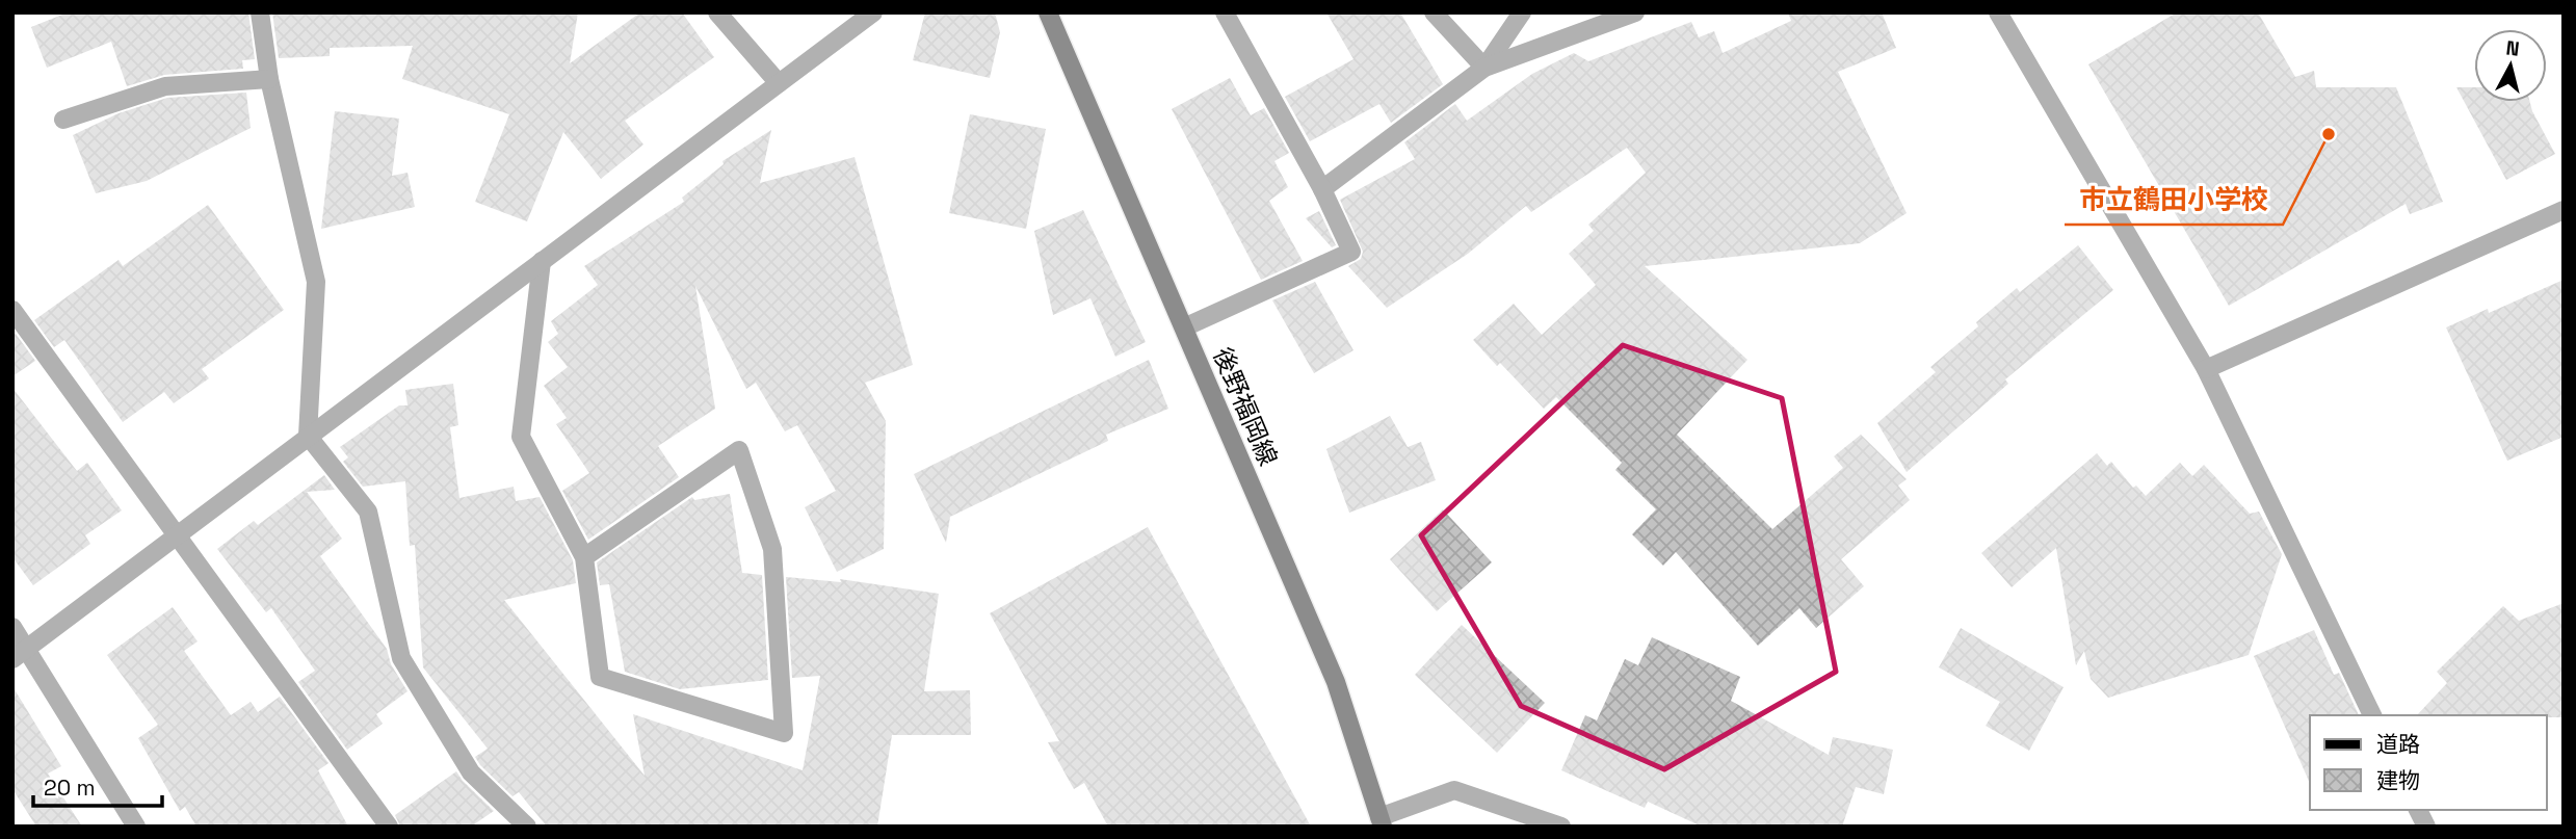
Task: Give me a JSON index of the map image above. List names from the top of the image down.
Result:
{
  "streets": {
    "main road": ["後野福岡線"]
  },
  "places": ["市立鶴田小学校"],
  "legend": ["道路", "建物"],
  "scale_bar": "20 m",
  "north": "top"
}
